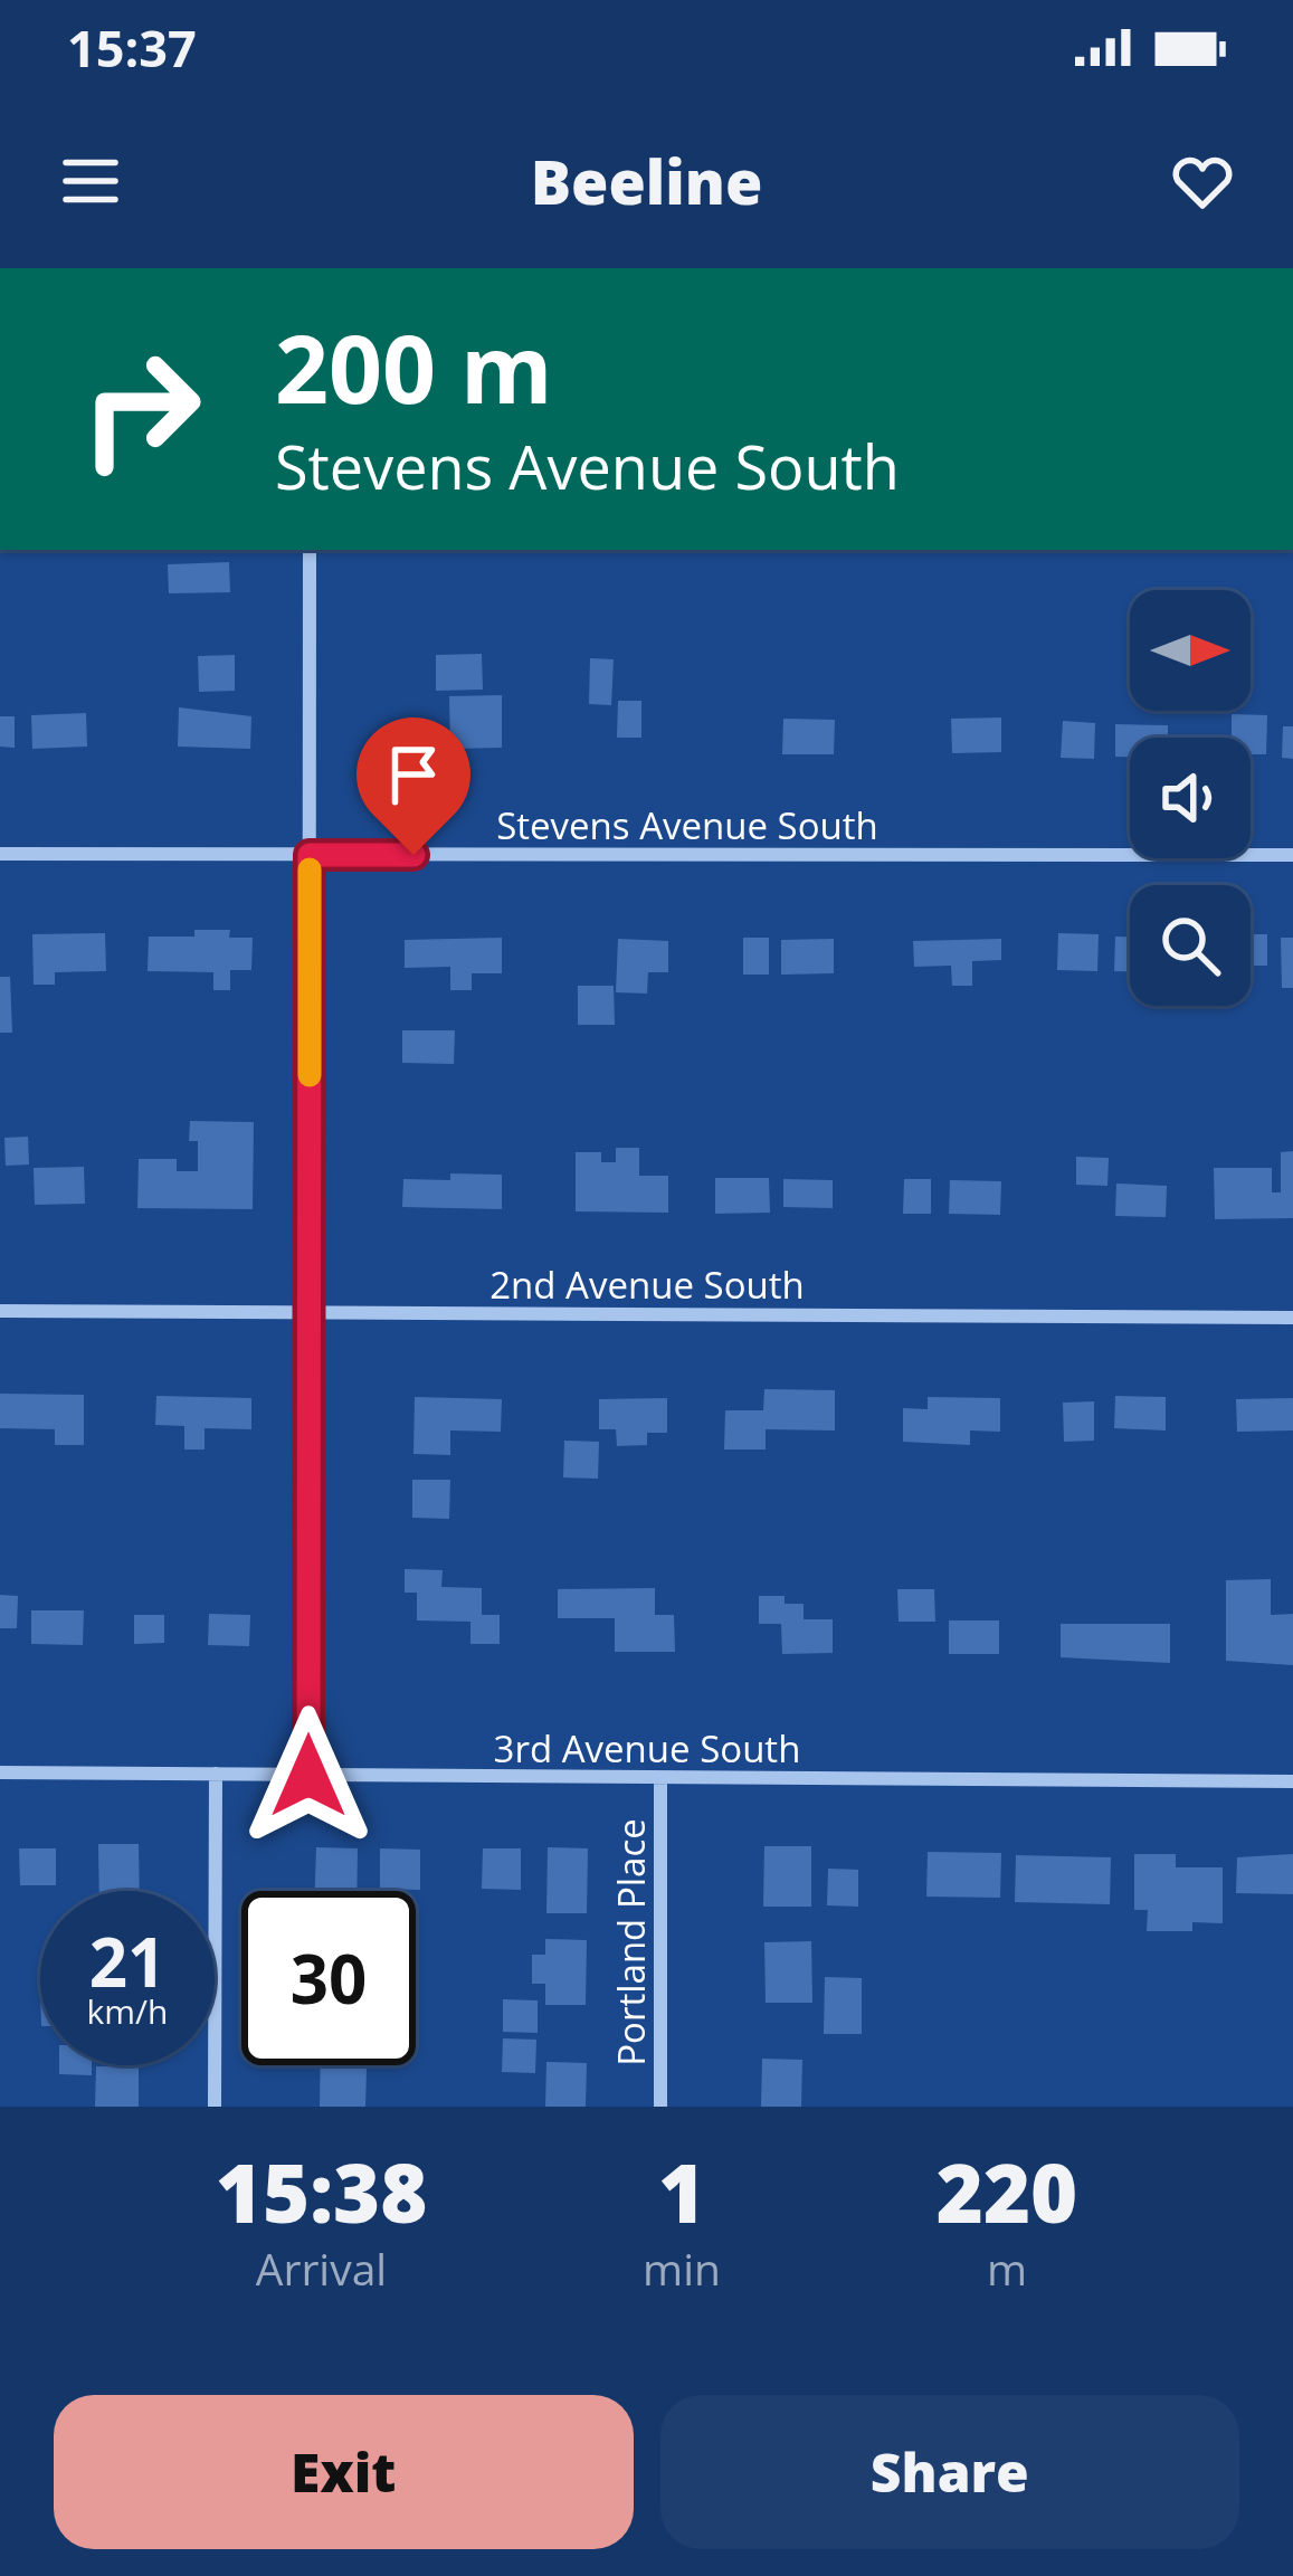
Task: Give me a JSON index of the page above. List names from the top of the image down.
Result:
{
  "streets": {
    "street": [
      "Stevens Avenue South",
      "2nd Avenue South",
      "3rd Avenue South",
      "Portland Place"
    ]
  },
  "crossings": [
    ["3rd Avenue South", "Portland Place"]
  ],
  "north": "right",
  "page": {
    "status": "15:37",
    "header": "Beeline",
    "turn": ["200 m", "Stevens Avenue South"],
    "speed": "21 km/h",
    "limit": "30",
    "eta": [
      "15:38",
      "Arrival",
      "1",
      "min",
      "220",
      "m"
    ],
    "buttons": ["Exit", "Share"]
  }
}
